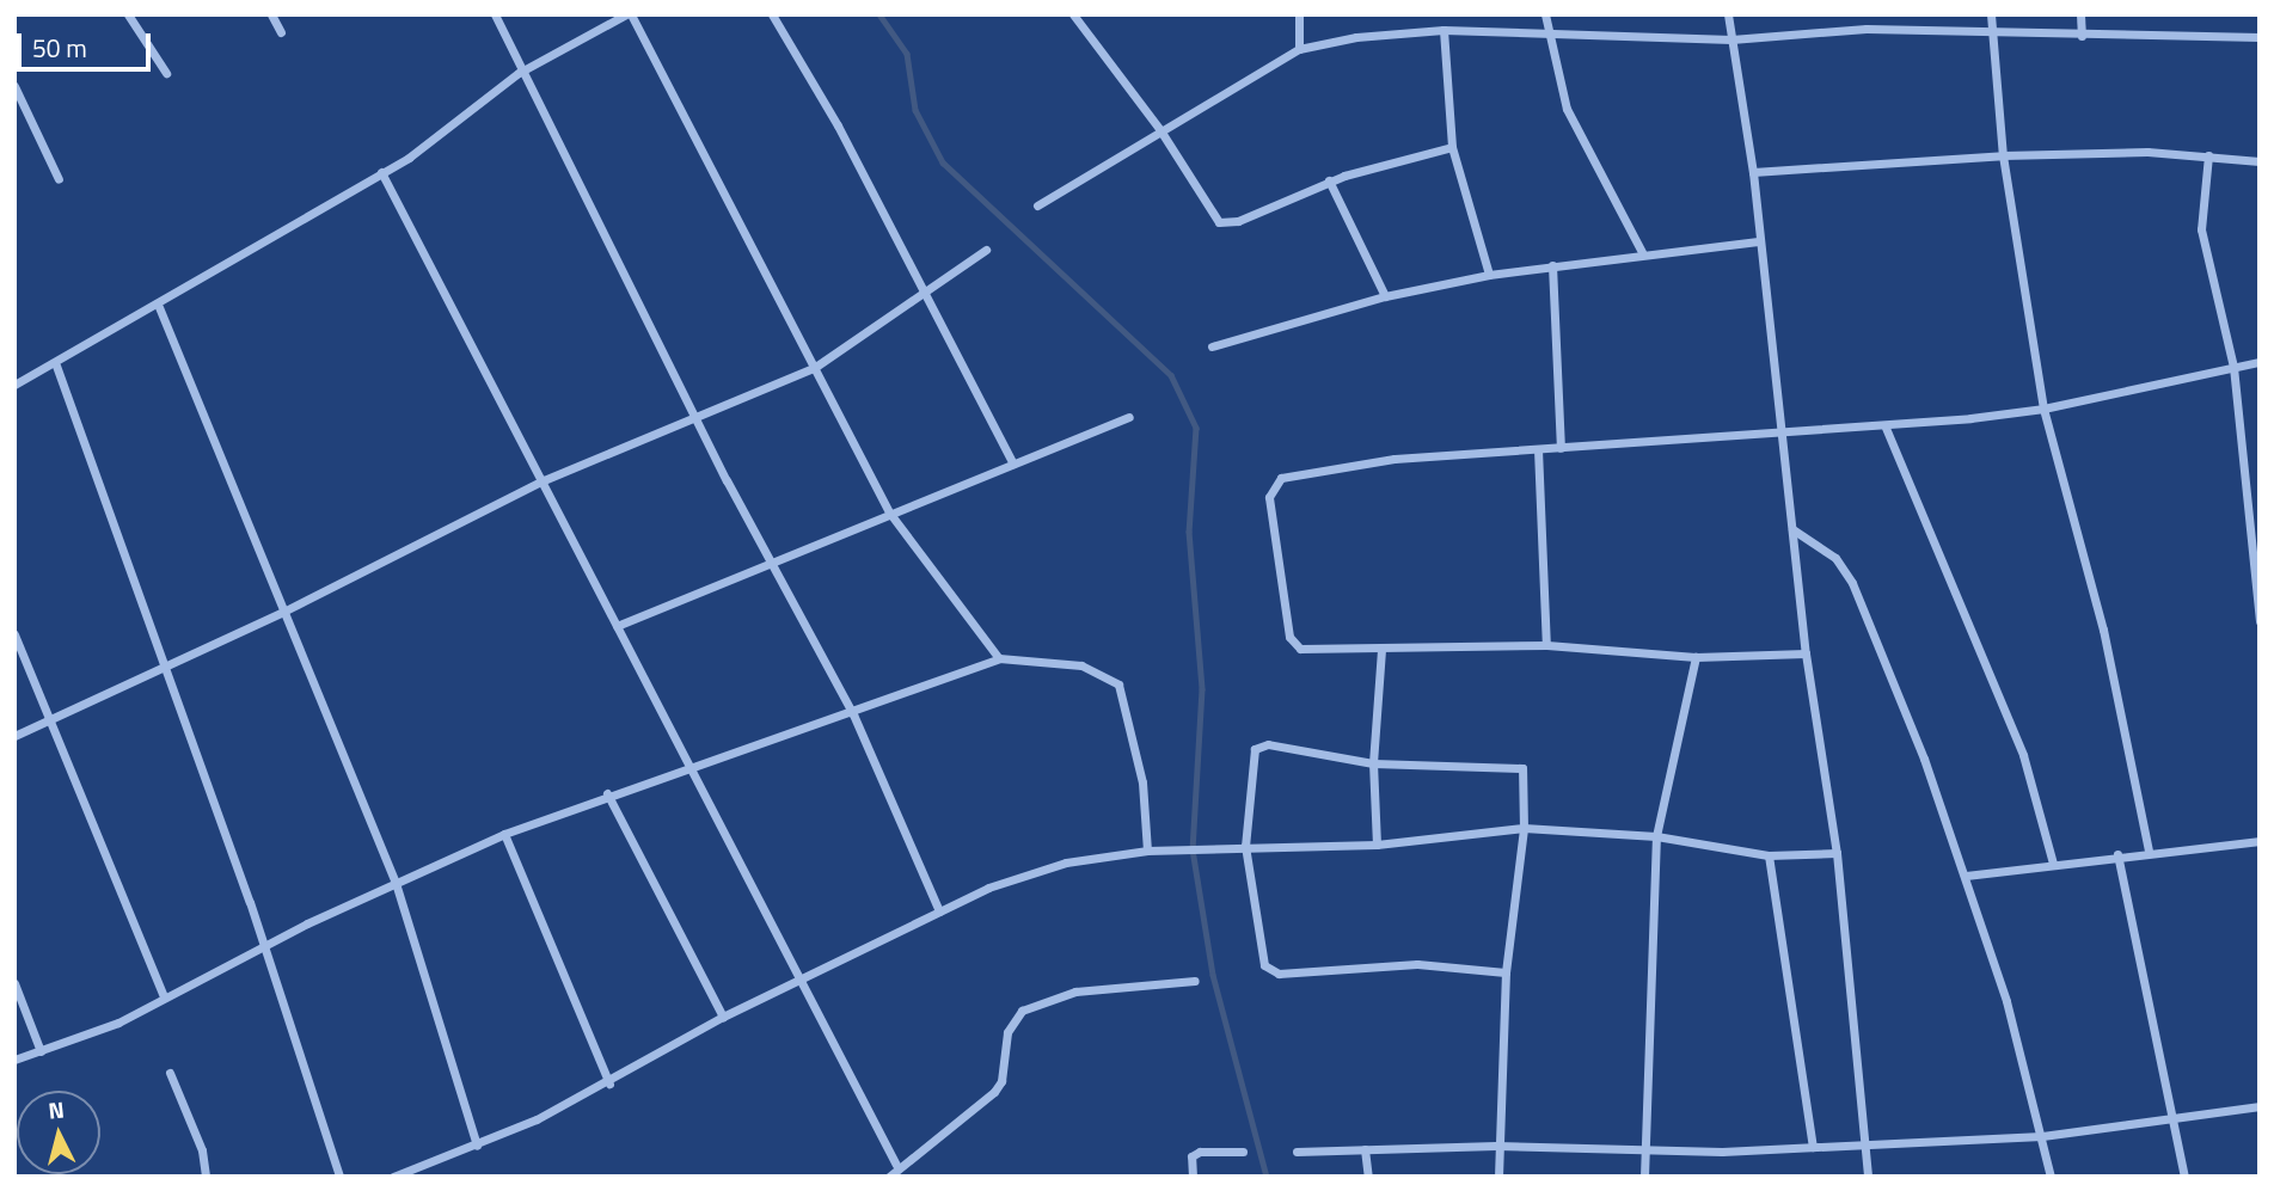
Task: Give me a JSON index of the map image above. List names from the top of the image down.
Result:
{
  "scale_bar": "50 m",
  "north": "top"
}
